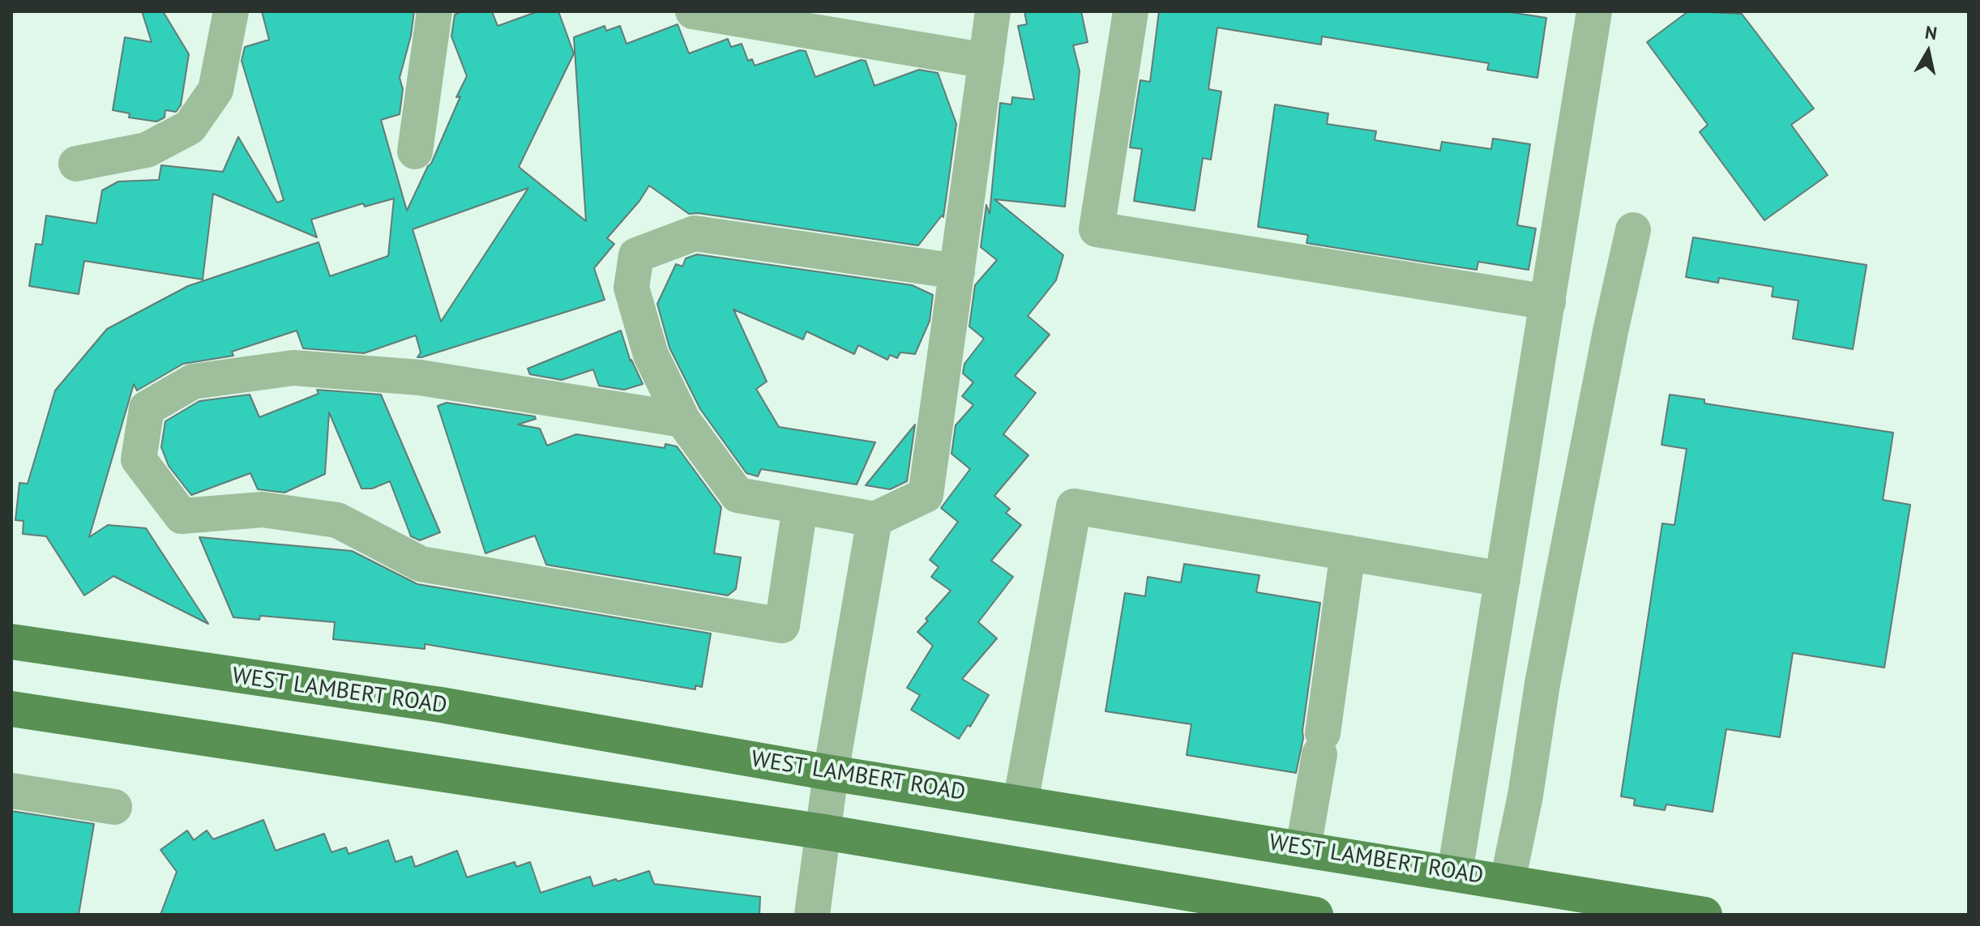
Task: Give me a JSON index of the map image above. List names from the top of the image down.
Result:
{
  "streets": {
    "main road": ["WEST LAMBERT ROAD"]
  },
  "north": "top"
}
